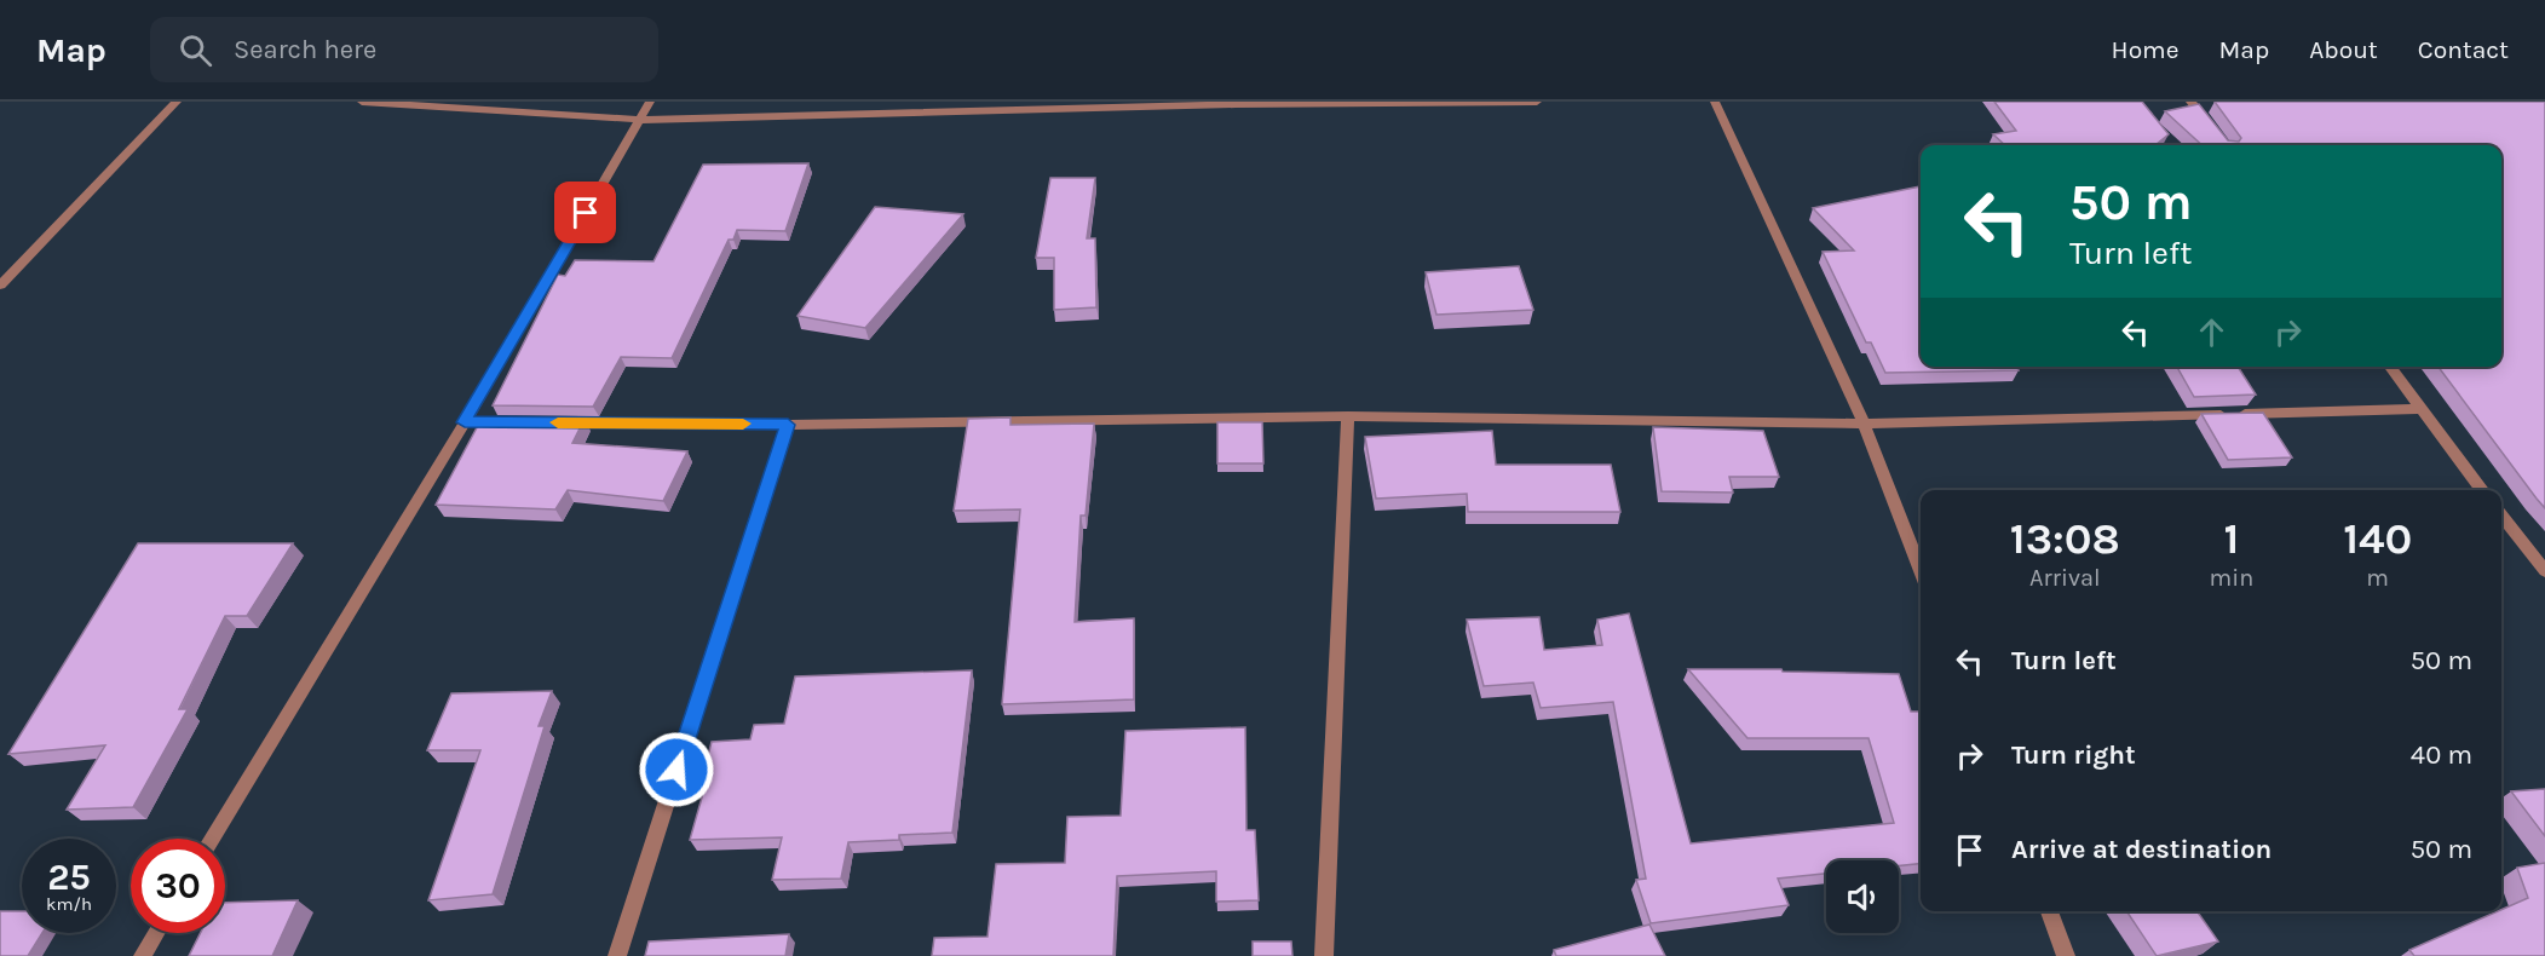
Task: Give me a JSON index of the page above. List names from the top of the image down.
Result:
{
  "page": {
    "header": "Map",
    "search": "Search here",
    "nav": [
      "Home",
      "Map",
      "About",
      "Contact"
    ],
    "turn": ["50 m", "Turn left"],
    "eta": [
      "13:08",
      "Arrival",
      "1",
      "min",
      "140",
      "m"
    ],
    "list": [
      {
        "name": "Turn left",
        "value": "50 m"
      },
      {
        "name": "Turn right",
        "value": "40 m"
      },
      {
        "name": "Arrive at destination",
        "value": "50 m"
      }
    ],
    "speed": "25 km/h",
    "limit": "30"
  }
}
